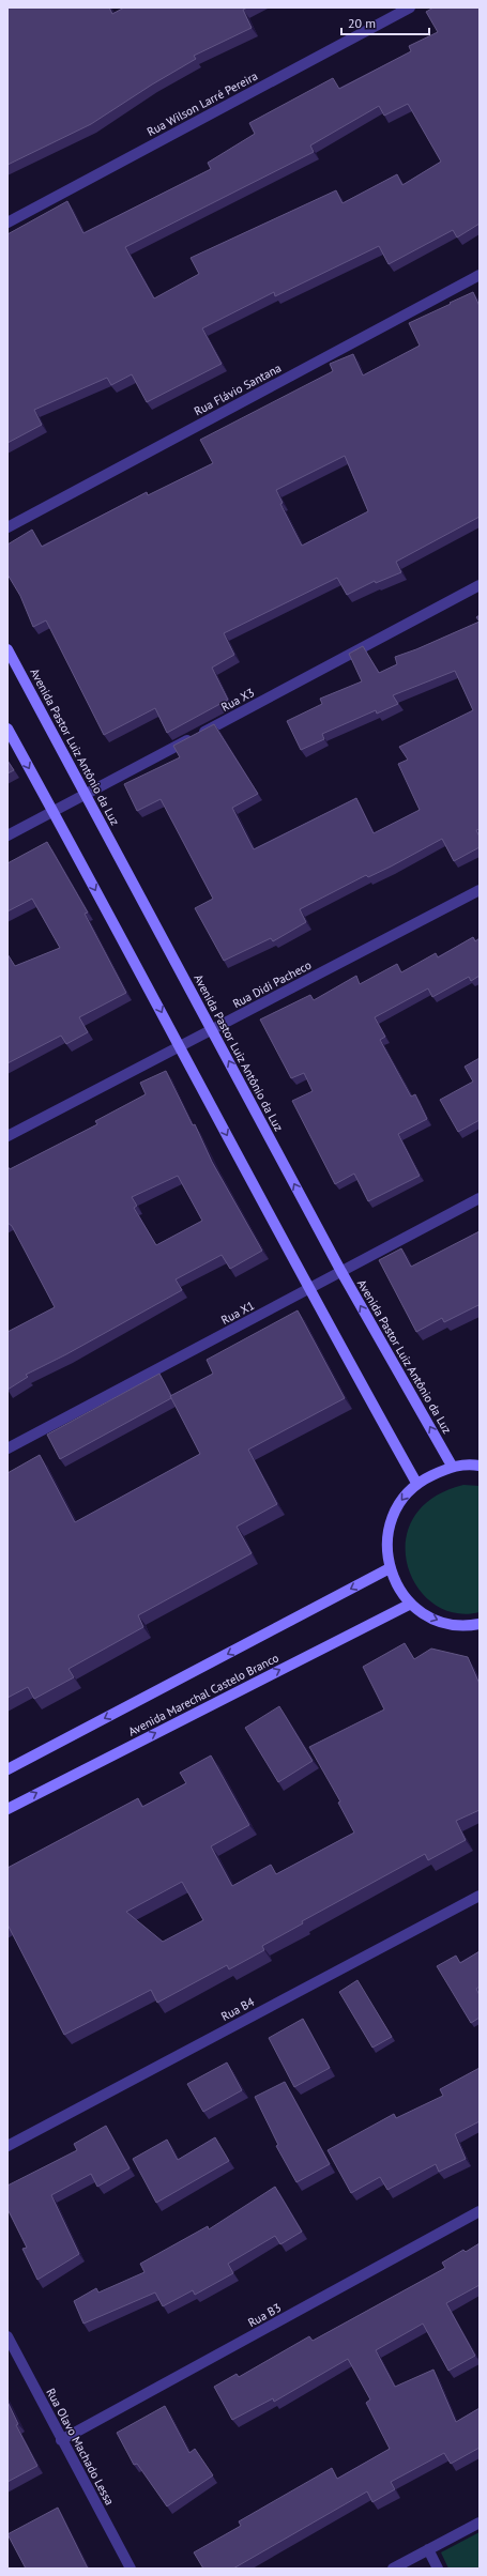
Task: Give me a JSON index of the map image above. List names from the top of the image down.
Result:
{
  "streets": {
    "street": [
      "Rua Wilson Larré Pereira",
      "Rua Flávio Santana",
      "Rua X3",
      "Avenida Pastor Luiz Antônio da Luz",
      "Rua Didi Pacheco",
      "Rua X1",
      "Avenida Marechal Castelo Branco",
      "Rua B4",
      "Rua B3",
      "Rua Olavo Machado Lessa"
    ]
  },
  "crossings": [
    ["Rua X3", "Avenida Pastor Luiz Antônio da Luz"],
    ["Avenida Pastor Luiz Antônio da Luz", "Rua Didi Pacheco"],
    ["Avenida Pastor Luiz Antônio da Luz", "Rua X1"],
    ["Rua B3", "Rua Olavo Machado Lessa"]
  ],
  "scale_bar": "20 m"
}
